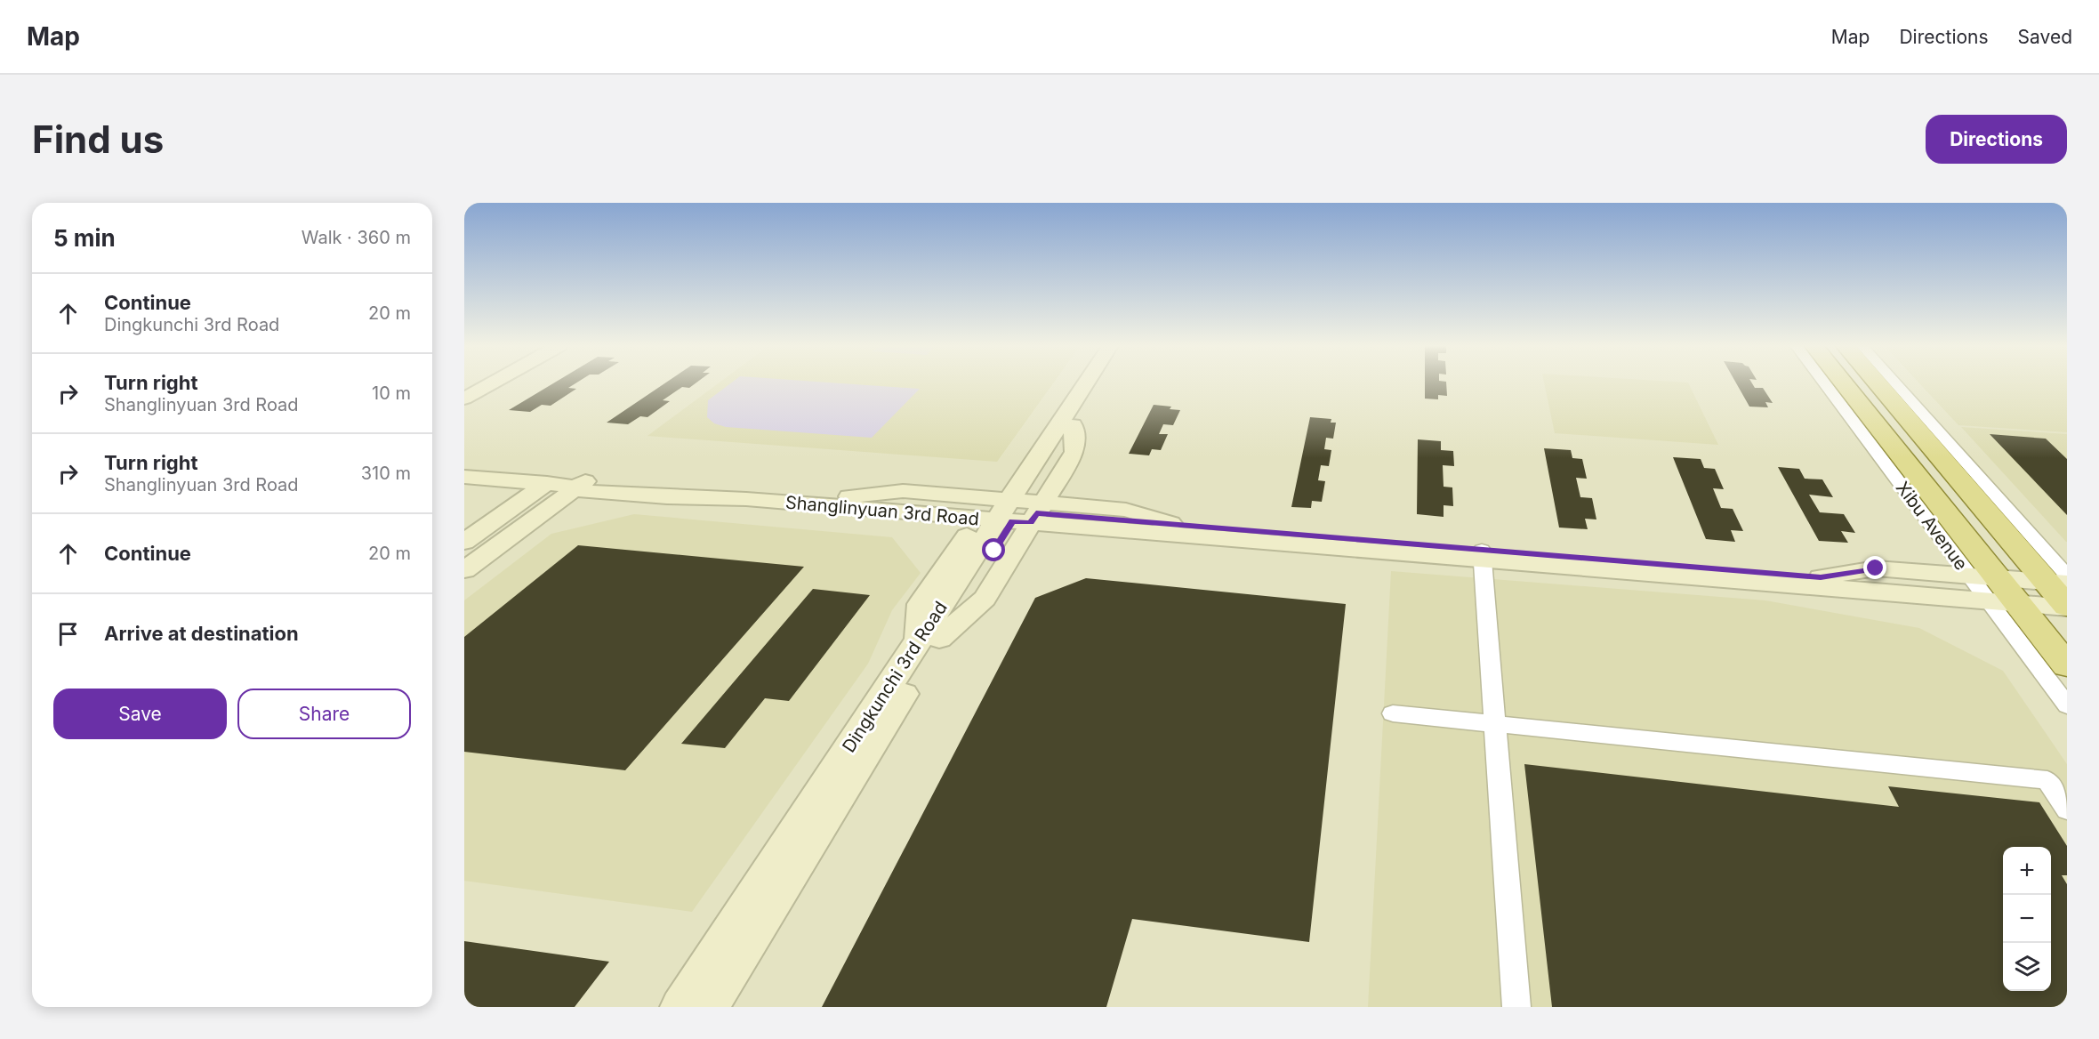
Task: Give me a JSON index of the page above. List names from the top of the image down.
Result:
{
  "streets": {
    "main road": ["Xibu Avenue"],
    "street": ["Shanglinyuan 3rd Road", "Dingkunchi 3rd Road"]
  },
  "crossings": [
    ["Shanglinyuan 3rd Road", "Dingkunchi 3rd Road"]
  ],
  "page": {
    "header": "Map",
    "nav": ["Map", "Directions", "Saved"],
    "buttons": [
      "Directions",
      ["Save", "Share"]
    ],
    "title": "Find us",
    "heading": ["5 min", "Walk · 360 m"],
    "list": [
      ["Continue", "Dingkunchi 3rd Road", "20 m"],
      ["Turn right", "Shanglinyuan 3rd Road", "10 m"],
      ["Turn right", "Shanglinyuan 3rd Road", "310 m"],
      ["Continue", "20 m"],
      "Arrive at destination"
    ],
    "map_buttons": ["+", "−"]
  }
}
